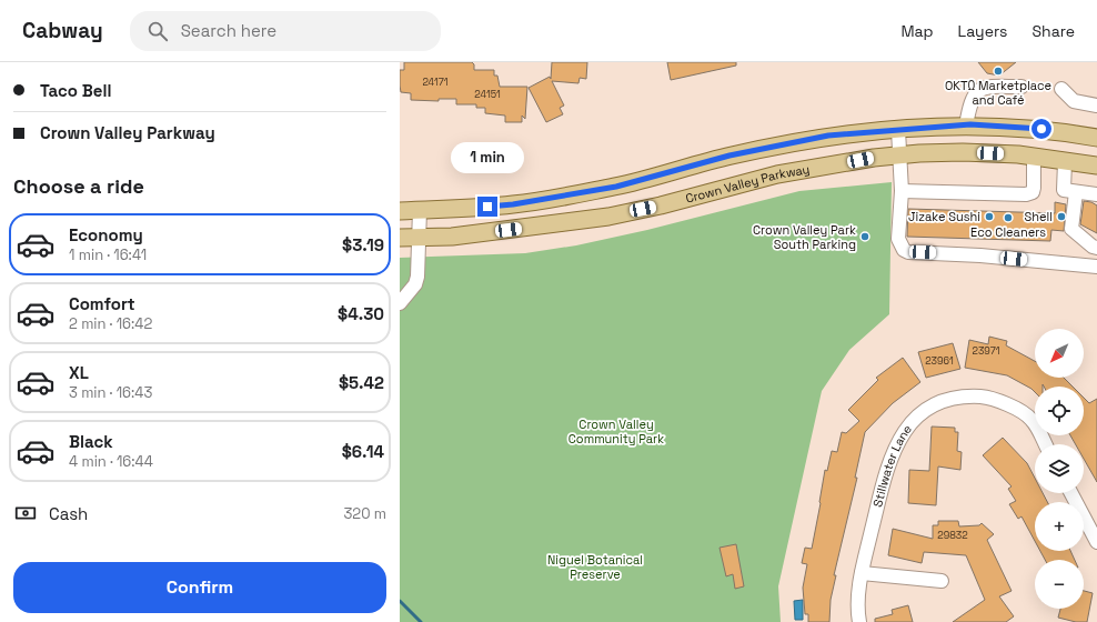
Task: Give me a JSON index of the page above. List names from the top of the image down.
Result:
{
  "streets": {
    "main road": ["Crown Valley Parkway"],
    "street": ["Stillwater Lane"]
  },
  "parks": ["Crown Valley Community Park", "Niguel Botanical Preserve"],
  "places": [
    "OKTΩ Marketplace and Café",
    "Jizake Sushi",
    "Shell",
    "Eco Cleaners",
    "Crown Valley Park South Parking"
  ],
  "house_numbers": [
    "24171",
    "24151",
    "23971",
    "23961",
    "29832"
  ],
  "north": "bottom left",
  "page": {
    "header": "Cabway",
    "search": "Search here",
    "nav": ["Map", "Layers", "Share"],
    "banner": ["Taco Bell", "Crown Valley Parkway"],
    "bubble": "1 min",
    "heading": "Choose a ride",
    "list": [
      {
        "name": "Economy",
        "note": "1 min · 16:41",
        "value": "$3.19"
      },
      {
        "name": "Comfort",
        "note": "2 min · 16:42",
        "value": "$4.30"
      },
      {
        "name": "XL",
        "note": "3 min · 16:43",
        "value": "$5.42"
      },
      {
        "name": "Black",
        "note": "4 min · 16:44",
        "value": "$6.14"
      }
    ],
    "map_buttons": ["+", "−"],
    "pay": ["Cash", "320 m"],
    "buttons": "Confirm"
  }
}
